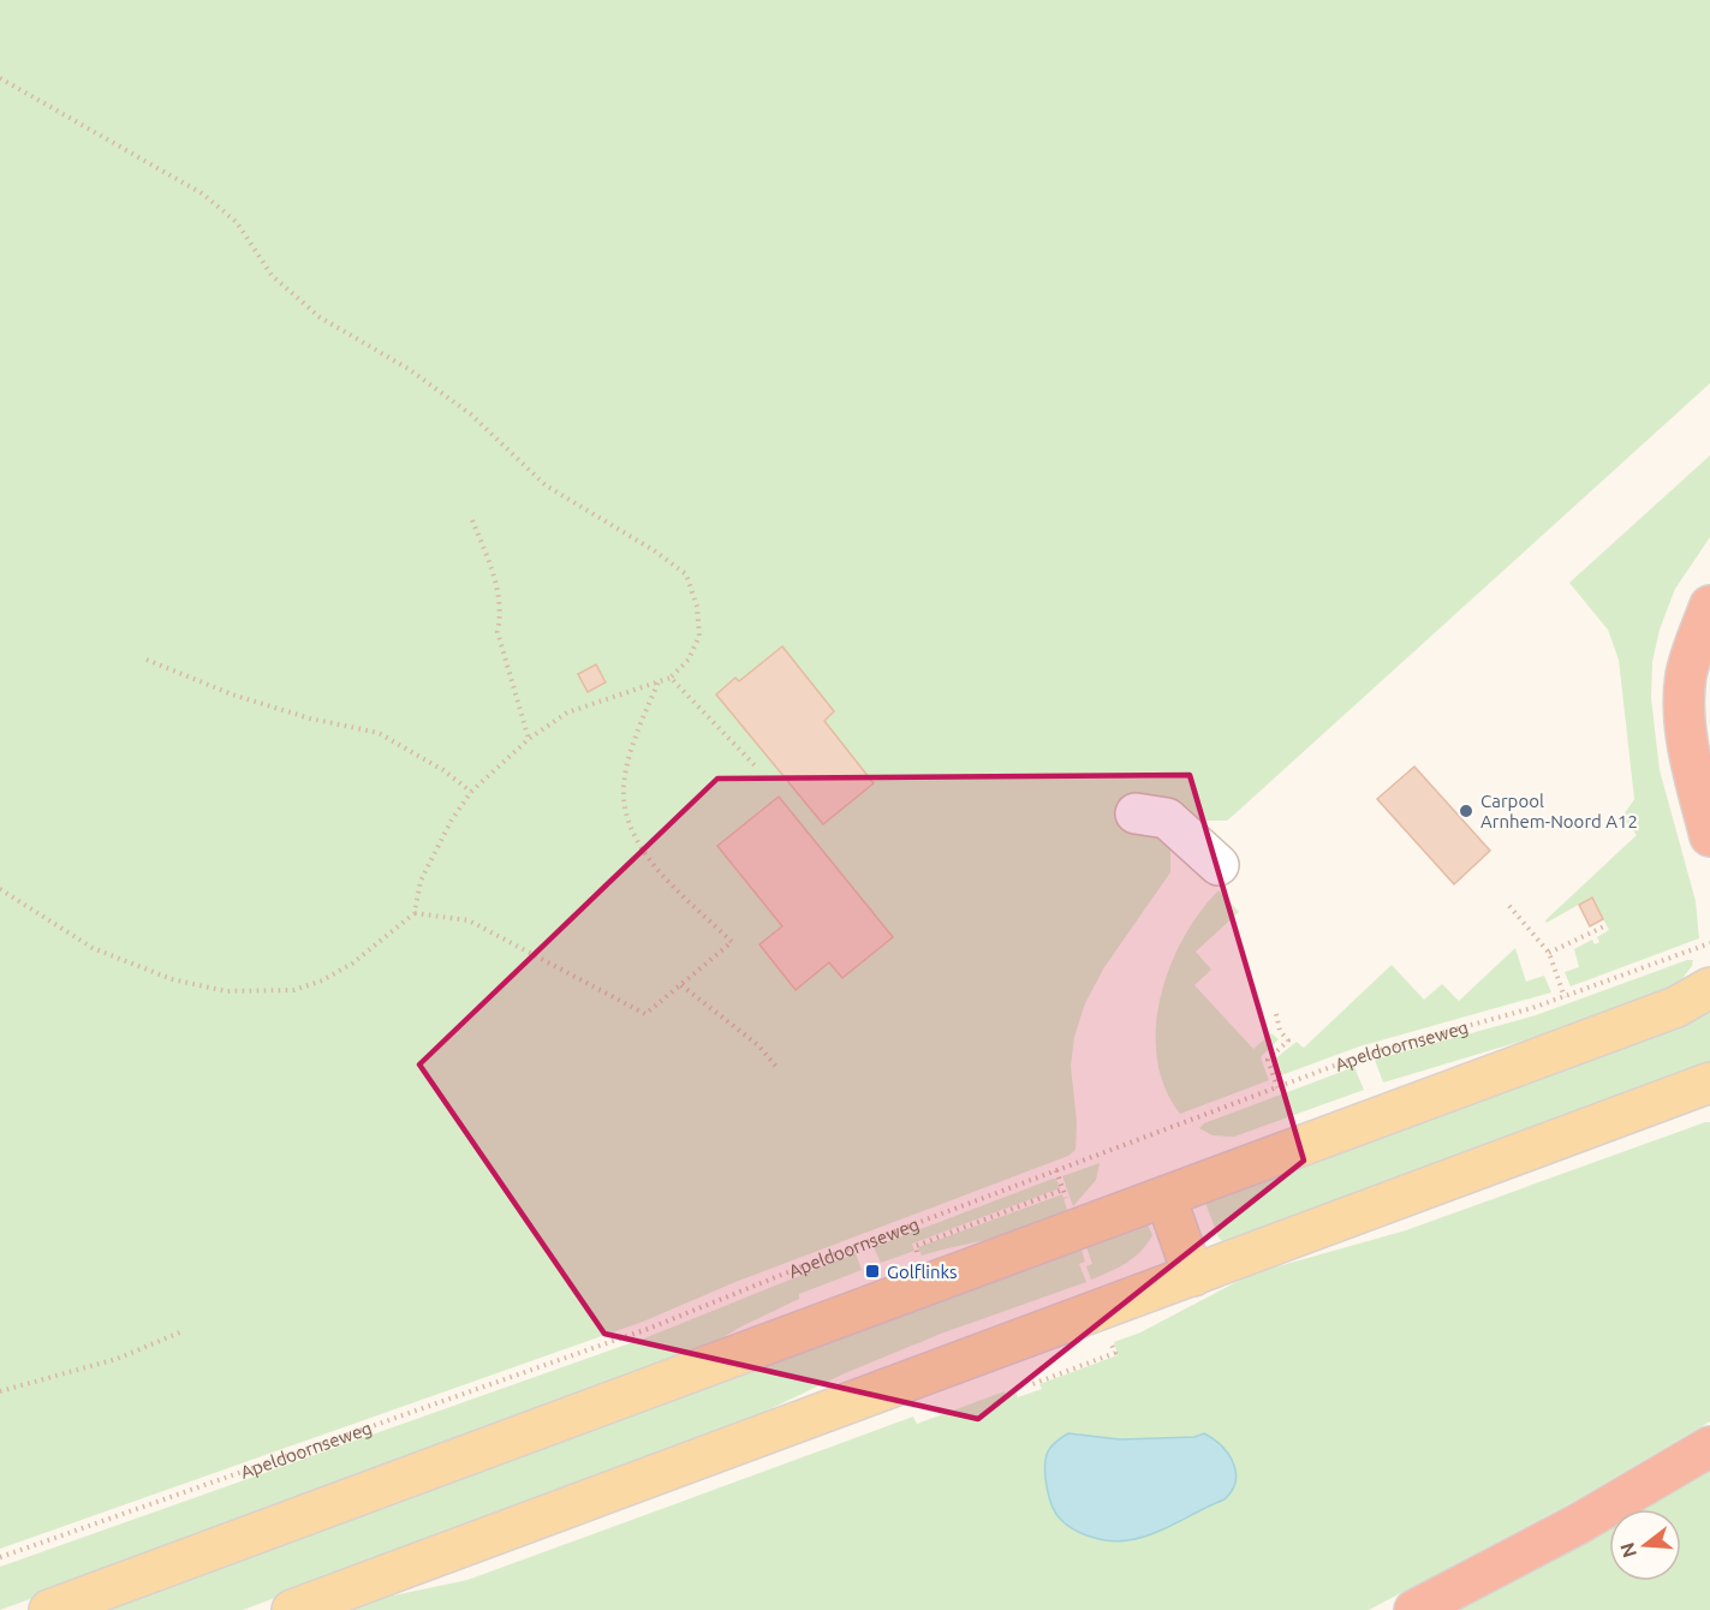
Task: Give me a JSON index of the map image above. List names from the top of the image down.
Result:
{
  "streets": {
    "path": ["Apeldoornseweg"]
  },
  "places": {
    "other": ["Carpool Arnhem-Noord A12"],
    "transit": ["Golflinks"]
  },
  "north": "left"
}
